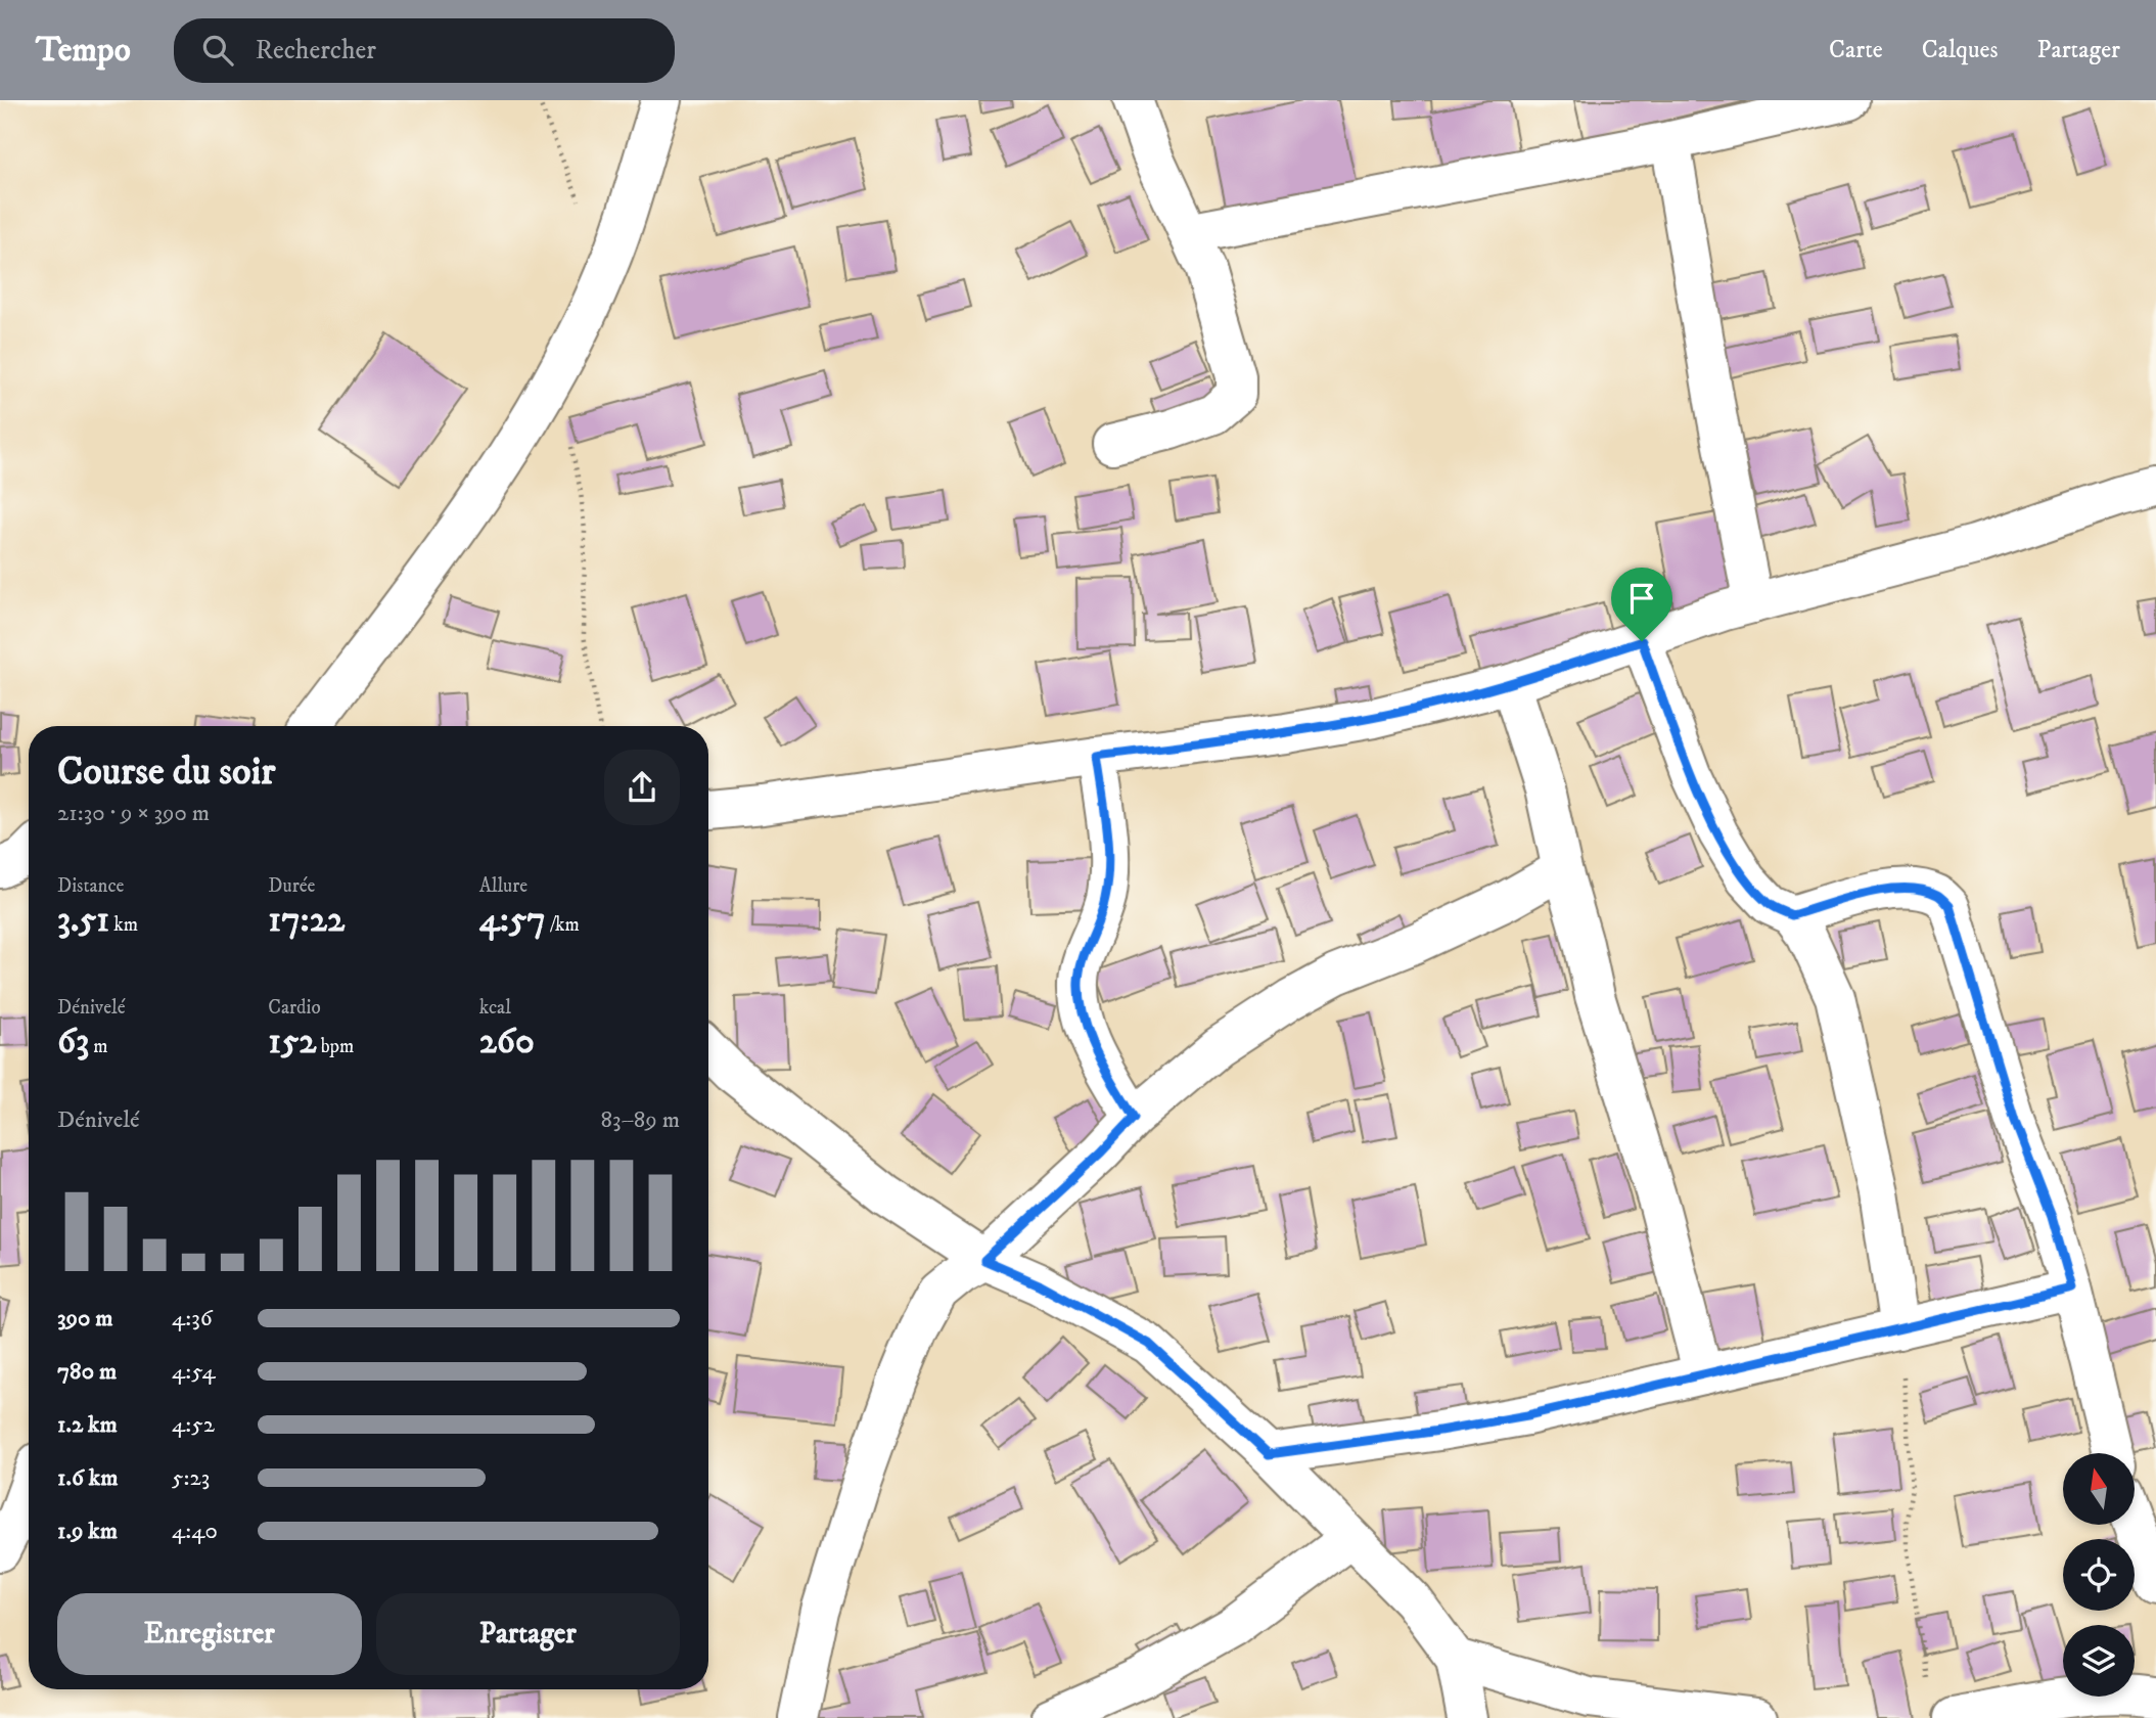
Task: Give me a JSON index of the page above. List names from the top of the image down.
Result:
{
  "north": "top",
  "page": {
    "header": "Tempo",
    "search": "Rechercher",
    "nav": ["Carte", "Calques", "Partager"],
    "heading": ["Course du soir", "21:30 · 9 × 390 m"],
    "stats": [
      ["Distance", "3.51 km"],
      ["Durée", "17:22"],
      ["Allure", "4:57 /km"],
      ["Dénivelé", "63 m"],
      ["Cardio", "152 bpm"],
      ["kcal", "260"]
    ],
    "chart": ["Dénivelé", "83–89 m"],
    "list": [
      {
        "name": "390 m",
        "note": "4:36"
      },
      {
        "name": "780 m",
        "note": "4:54"
      },
      {
        "name": "1.2 km",
        "note": "4:52"
      },
      {
        "name": "1.6 km",
        "note": "5:23"
      },
      {
        "name": "1.9 km",
        "note": "4:40"
      }
    ],
    "buttons": ["Enregistrer", "Partager"]
  }
}
